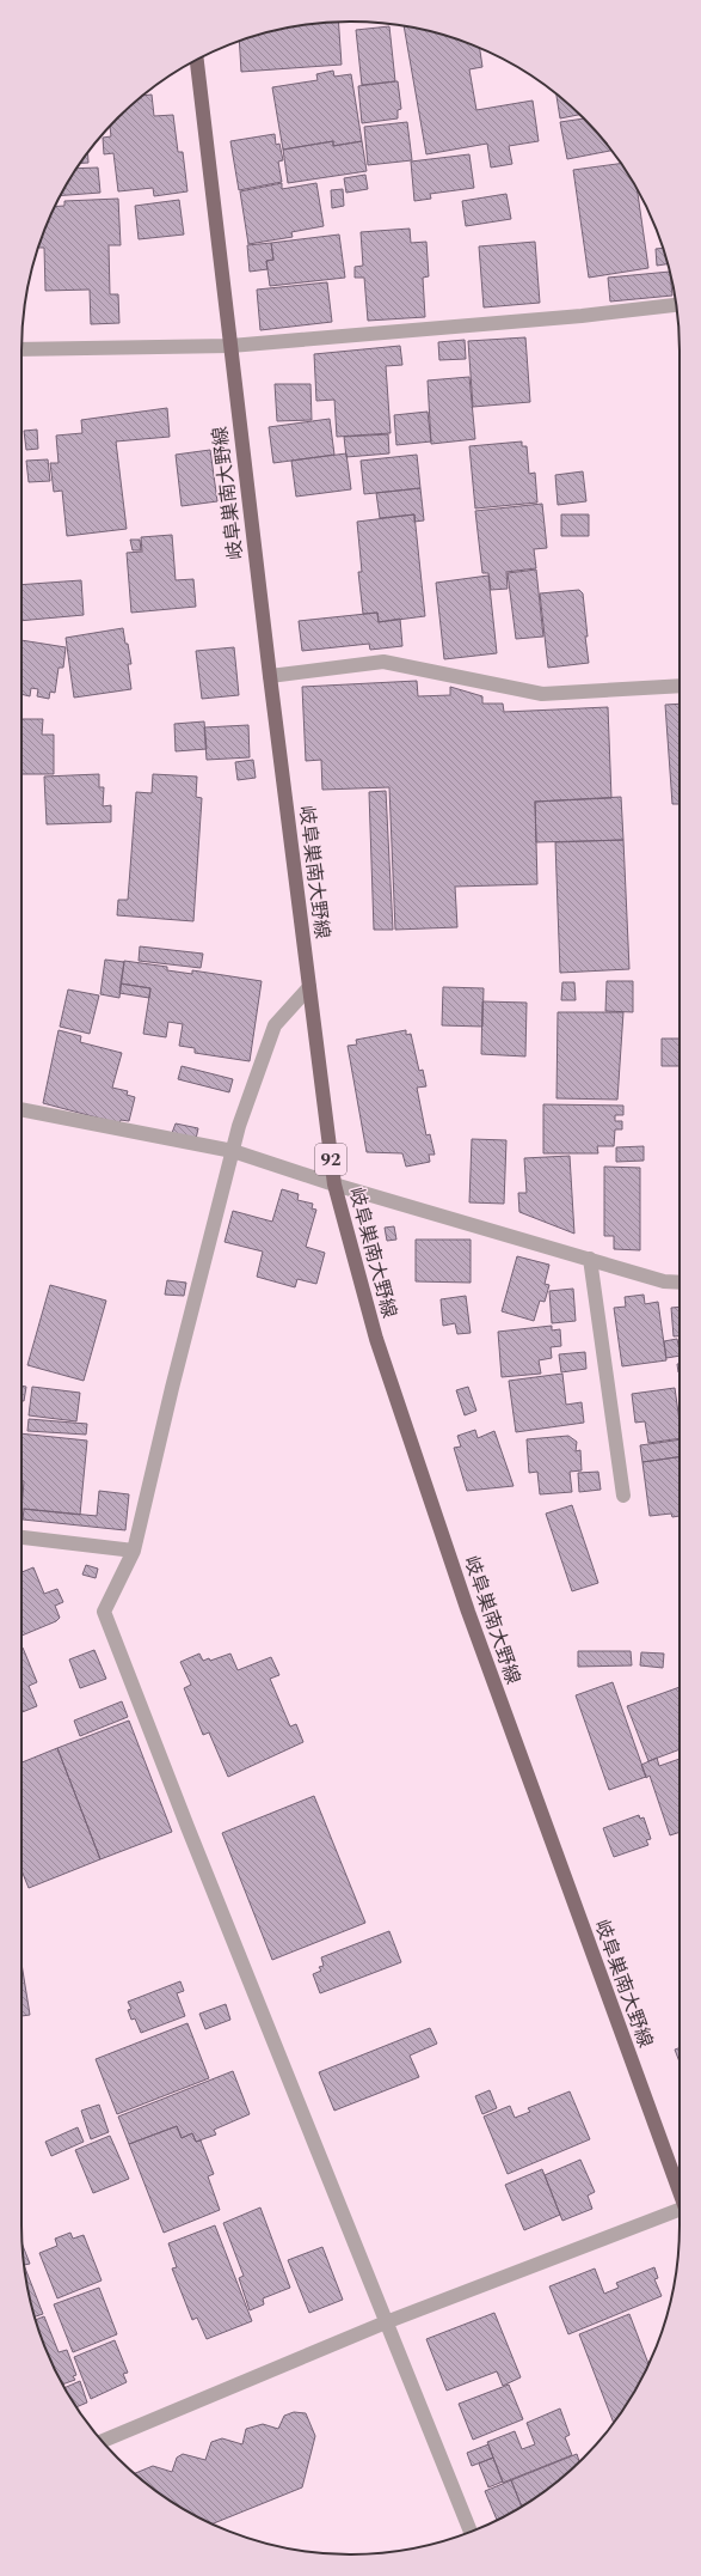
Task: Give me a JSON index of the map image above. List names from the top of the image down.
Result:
{
  "streets": {
    "main road": ["岐阜巣南大野線", "92"]
  }
}
